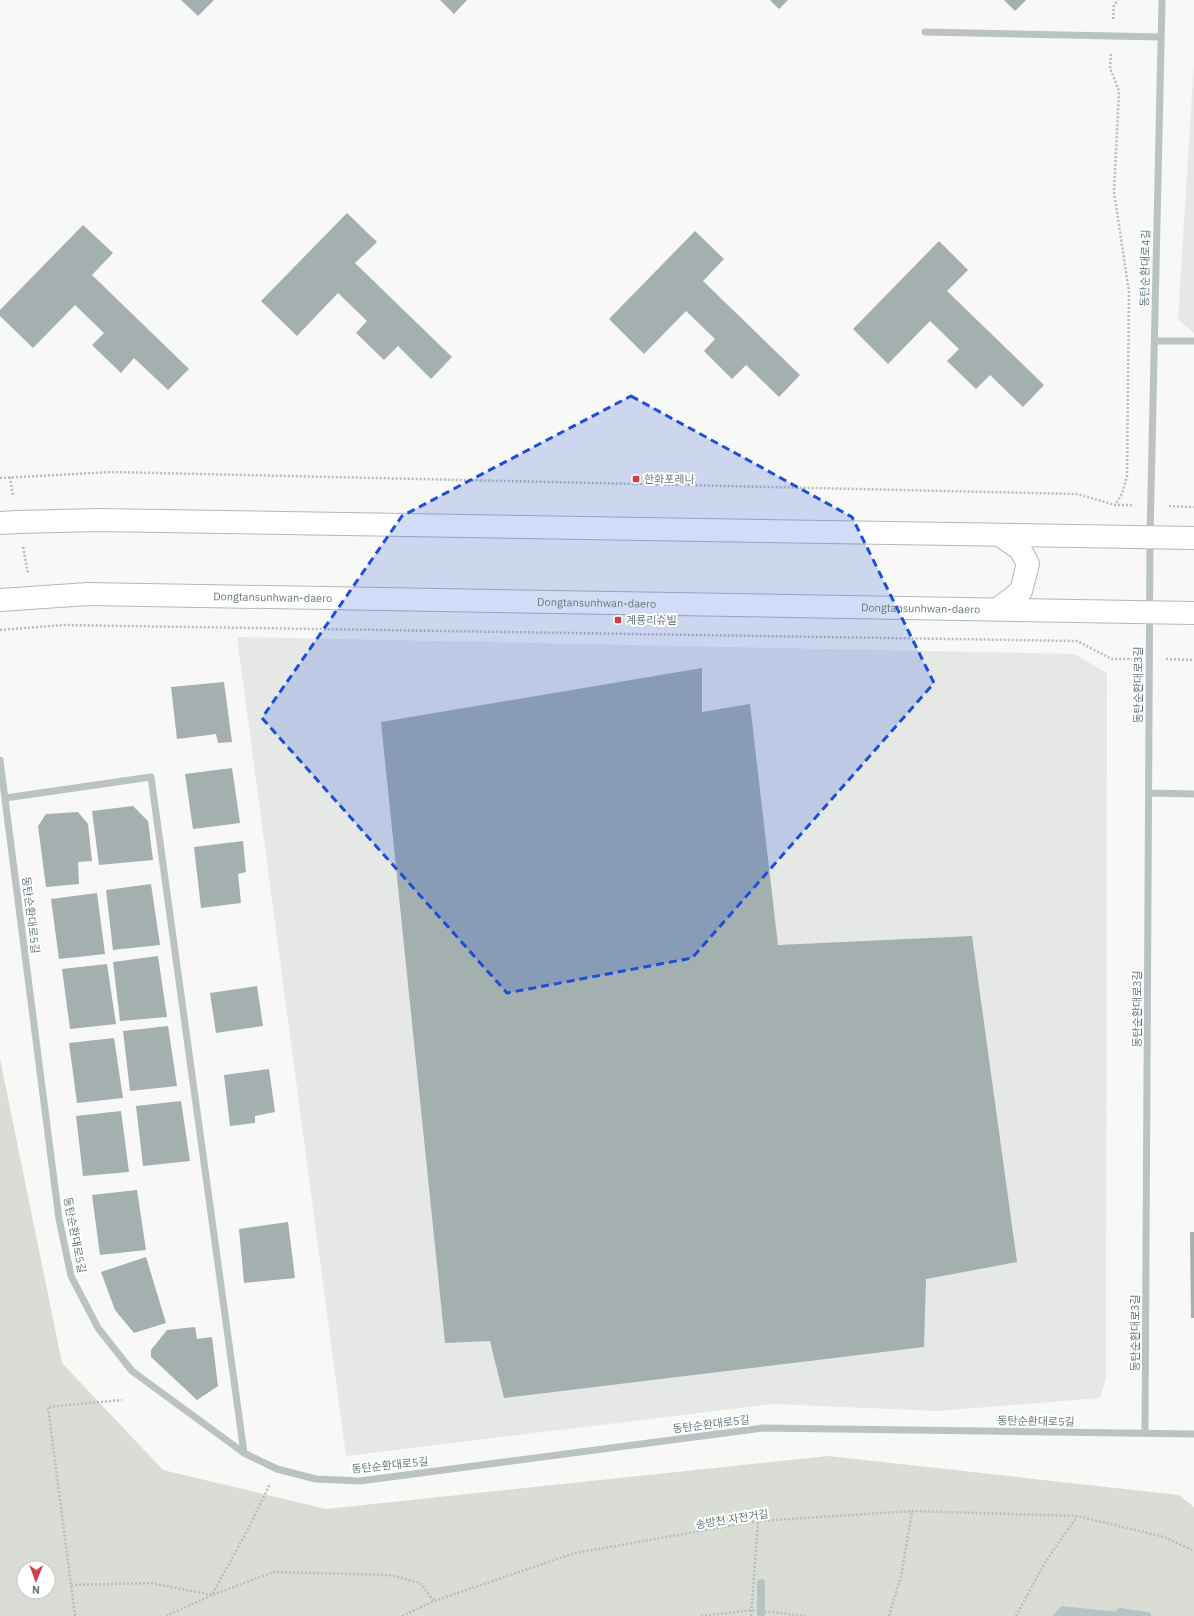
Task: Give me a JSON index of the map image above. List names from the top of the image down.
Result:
{
  "streets": {
    "main road": ["Dongtansunhwan-daero"],
    "street": ["동탄순환대로4길", "동탄순환대로3길", "동탄순환대로5길"],
    "path": ["송방천 자전거길"]
  },
  "crossings": [
    ["동탄순환대로4길", "동탄순환대로3길"],
    ["Dongtansunhwan-daero", "동탄순환대로3길"],
    ["동탄순환대로3길", "동탄순환대로5길"]
  ],
  "places": {
    "transit": ["한화포레나", "계룡리슈빌"]
  },
  "north": "bottom"
}
